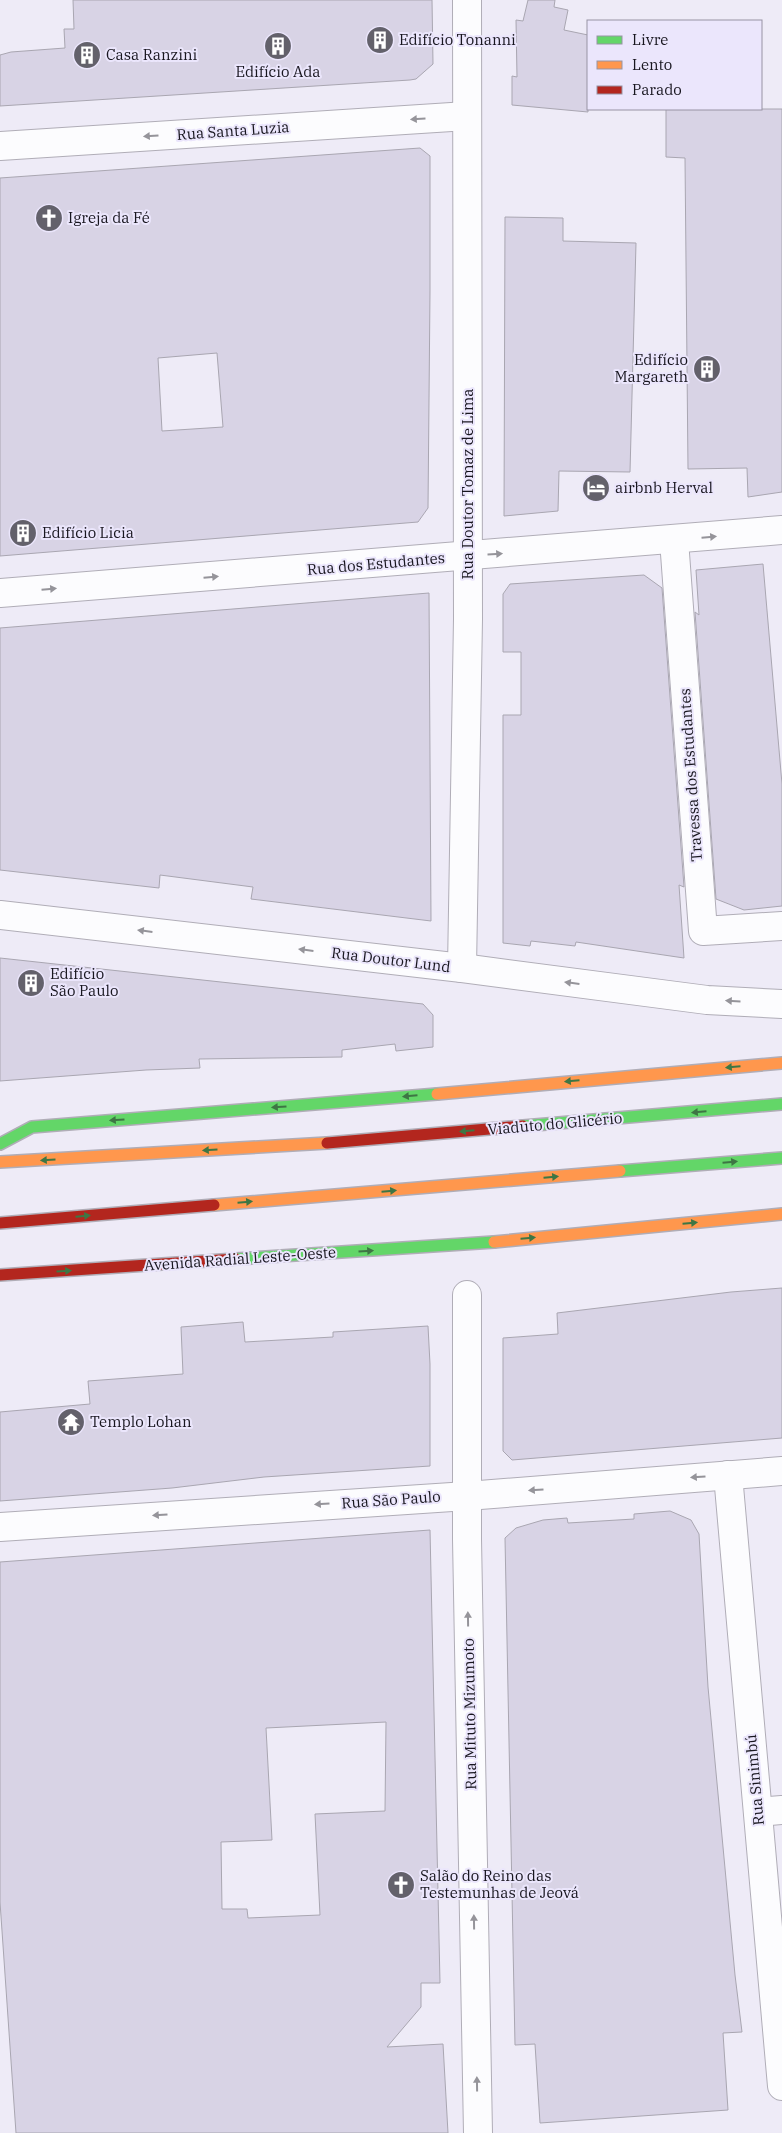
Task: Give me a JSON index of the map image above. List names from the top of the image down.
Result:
{
  "streets": {
    "highway": ["Viaduto do Glicério", "Avenida Radial Leste-Oeste"],
    "street": [
      "Rua Santa Luzia",
      "Rua Doutor Tomaz de Lima",
      "Rua dos Estudantes",
      "Travessa dos Estudantes",
      "Rua Doutor Lund",
      "Rua São Paulo",
      "Rua Mituto Mizumoto",
      "Rua Sinimbú"
    ]
  },
  "crossings": [
    ["Rua Santa Luzia", "Rua Doutor Tomaz de Lima"],
    ["Rua Doutor Tomaz de Lima", "Rua dos Estudantes"],
    ["Rua Doutor Tomaz de Lima", "Rua Doutor Lund"],
    ["Rua dos Estudantes", "Travessa dos Estudantes"],
    ["Rua São Paulo", "Rua Mituto Mizumoto"],
    ["Rua São Paulo", "Rua Sinimbú"]
  ],
  "one_way": [
    "Rua Santa Luzia",
    "Rua dos Estudantes",
    "Rua Doutor Lund",
    "Rua São Paulo",
    "Rua Mituto Mizumoto"
  ],
  "places": {
    "building": [
      "Edifício Tonanni",
      "Edifício Ada",
      "Casa Ranzini",
      "Edifício Margareth",
      "Edifício Licia",
      "Edifício São Paulo"
    ],
    "church": ["Igreja da Fé", "Salão do Reino das Testemunhas de Jeová"],
    "hotel": ["airbnb Herval"],
    "temple": ["Templo Lohan"]
  },
  "legend": ["Livre", "Lento", "Parado"]
}
